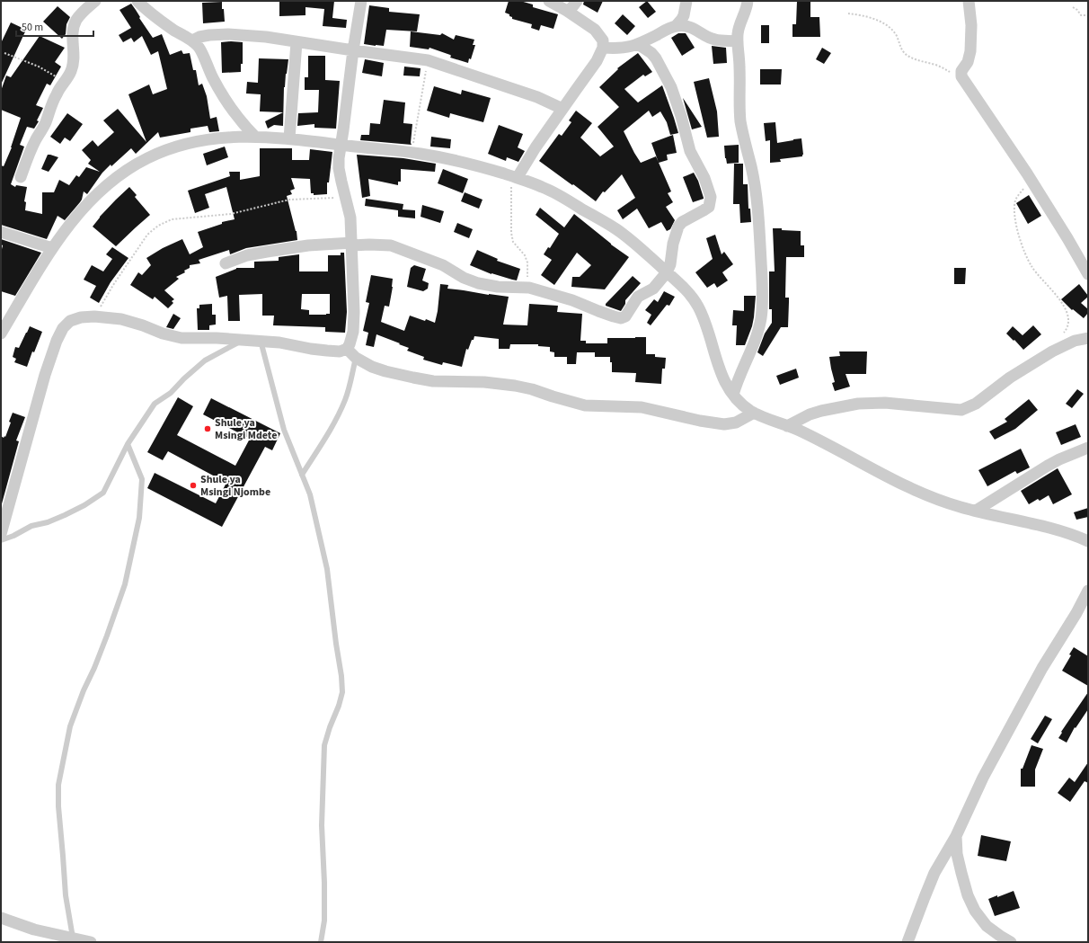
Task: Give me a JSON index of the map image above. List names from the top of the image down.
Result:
{
  "places": ["Shule ya Msingi Mdete", "Shule ya Msingi Njombe"],
  "scale_bar": "50 m"
}
